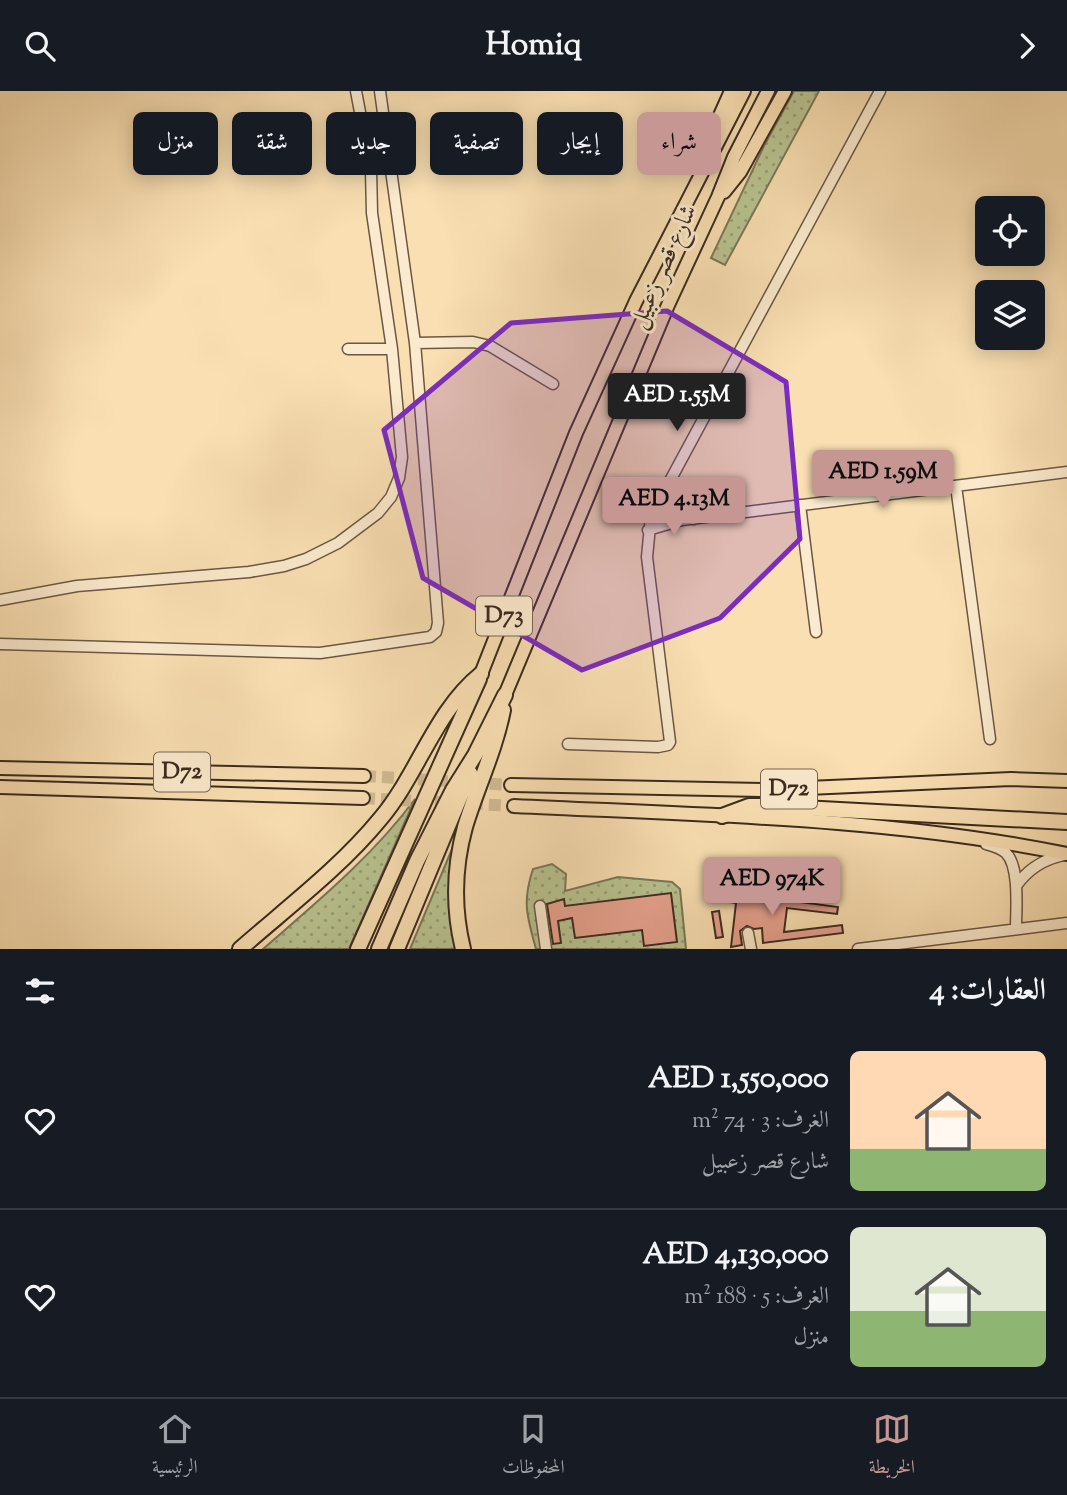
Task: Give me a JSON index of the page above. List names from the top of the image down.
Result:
{
  "streets": {
    "main road": ["شارع قصر زعبيل", "D73", "D72"]
  },
  "page": {
    "header": "Homiq",
    "chip": [
      "شراء",
      "إيجار",
      "تصفية",
      "جديد",
      "شقة",
      "منزل"
    ],
    "price": [
      "AED 1.55M",
      "AED 1.59M",
      "AED 4.13M",
      "AED 974K"
    ],
    "heading": "العقارات: 4",
    "list": [
      {
        "name": "AED 1,550,000",
        "note": "الغرف: 3 · 74 m² · شارع قصر زعبيل"
      },
      {
        "name": "AED 4,130,000",
        "note": "الغرف: 5 · 188 m² · منزل"
      }
    ],
    "tabs": ["الخريطة", "المحفوظات", "الرئيسية"]
  }
}
